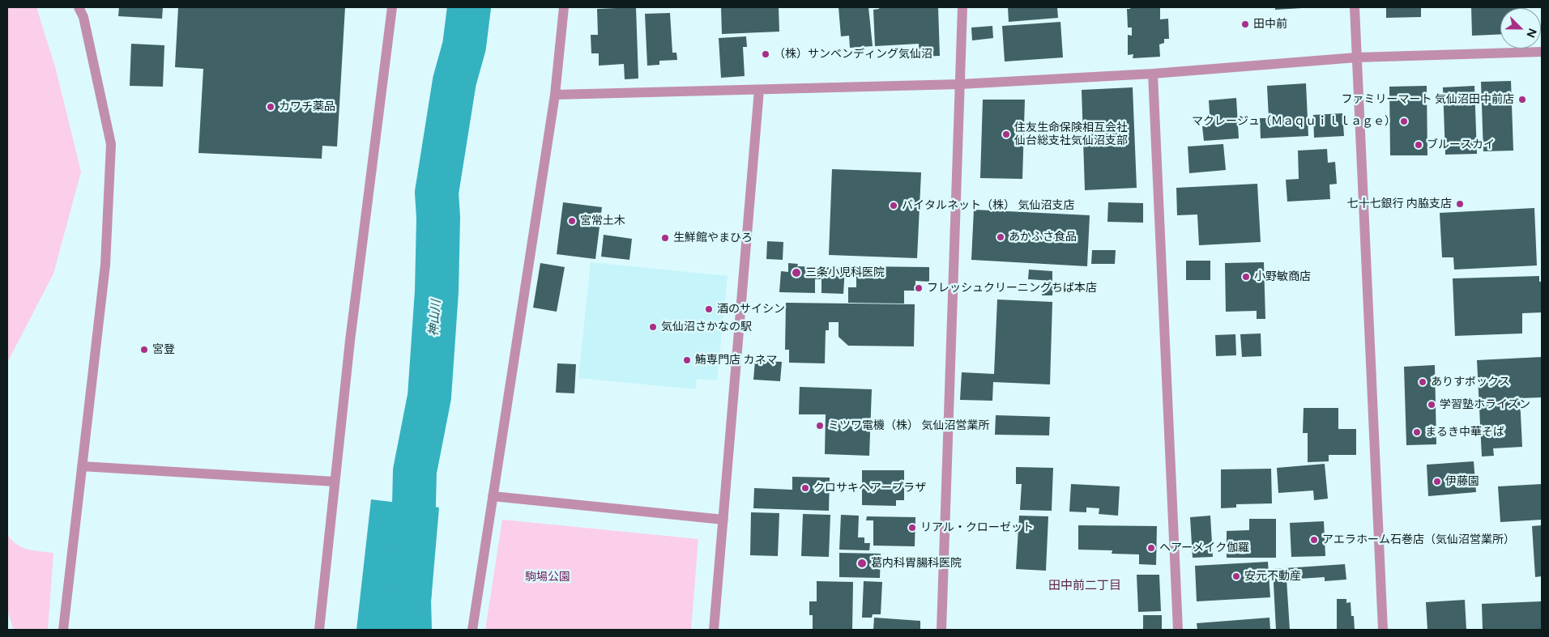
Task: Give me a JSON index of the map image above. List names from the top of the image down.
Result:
{
  "districts": ["田中前二丁目"],
  "water": ["神山川"],
  "parks": ["駒場公園"],
  "places": [
    "田中前",
    "（株）サンベンディング気仙沼",
    "ファミリーマート 気仙沼田中前店",
    "カワチ薬品",
    "マクレージュ（Ｍａｑｕｉｌｌａｇｅ）",
    "住友生命保険相互会社 仙台総支社気仙沼支部",
    "ブルースカイ",
    "七十七銀行 内脇支店",
    "バイタルネット（株） 気仙沼支店",
    "宮常土木",
    "あかふさ食品",
    "生鮮館やまひろ",
    "三条小児科医院",
    "小野敏商店",
    "フレッシュクリーニングちば本店",
    "酒のサイシン",
    "気仙沼さかなの駅",
    "宮登",
    "鮪専門店 カネマ",
    "ありすボックス",
    "学習塾ホライズン",
    "ミツワ電機（株） 気仙沼営業所",
    "まるき中華そば",
    "伊藤園",
    "クロサキヘアープラザ",
    "リアル・クローゼット",
    "アエラホーム石巻店（気仙沼営業所）",
    "ヘアーメイク伽羅",
    "葛内科胃腸科医院",
    "安元不動産"
  ],
  "north": "bottom right"
}
